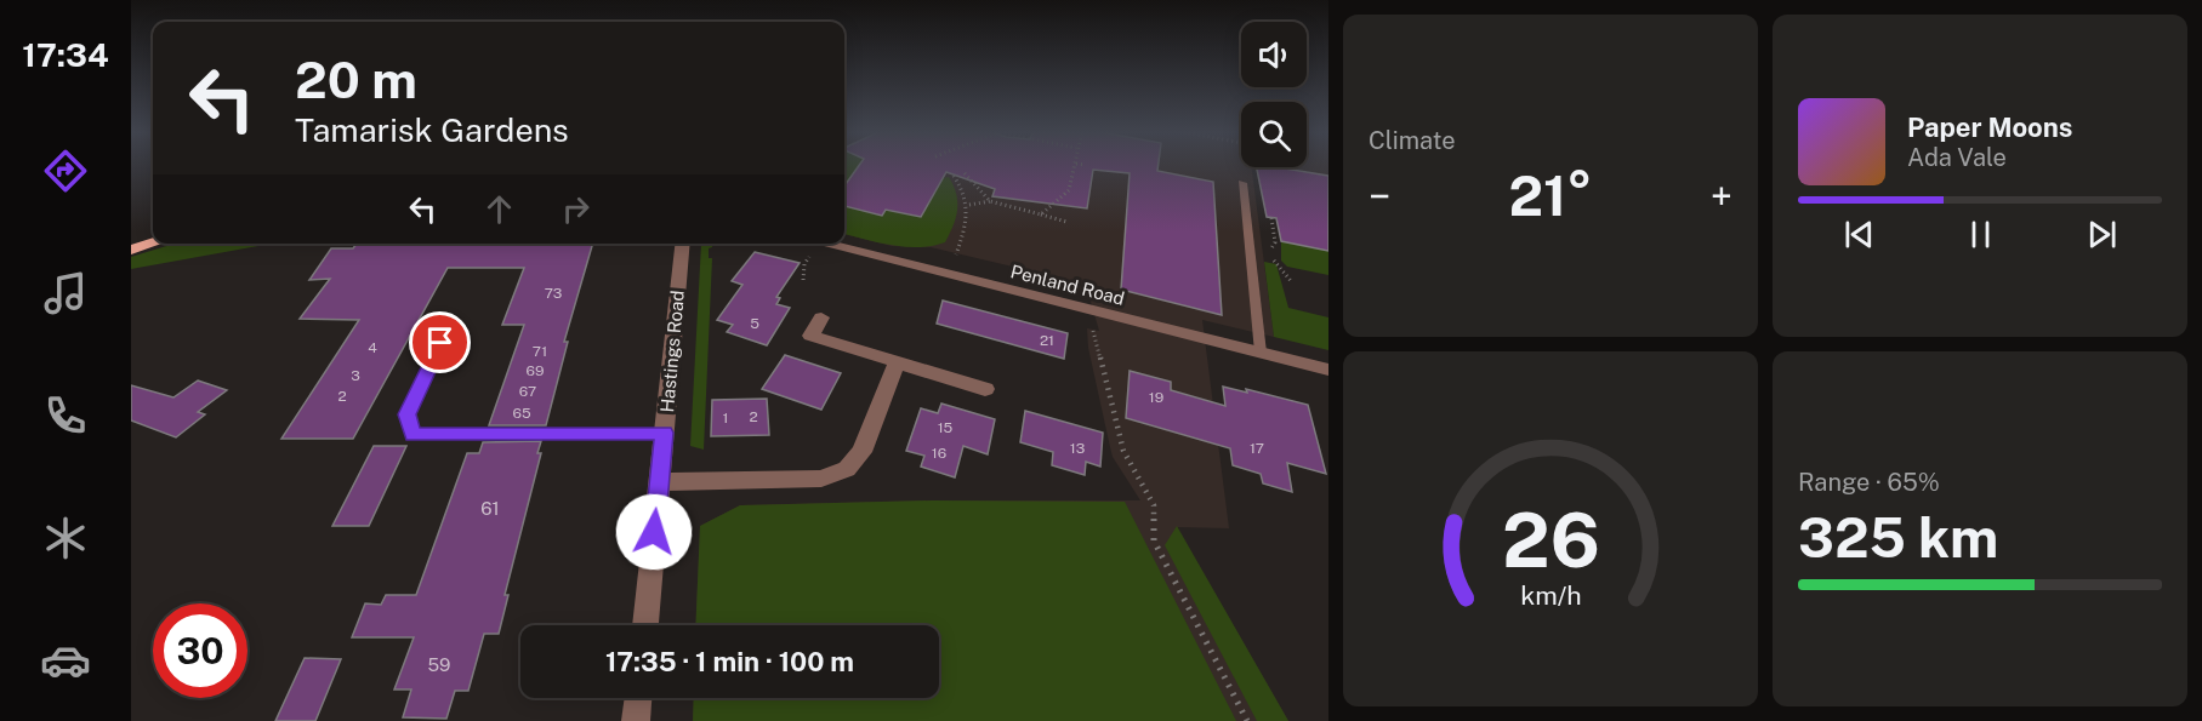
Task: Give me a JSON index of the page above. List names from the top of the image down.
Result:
{
  "streets": {
    "street": ["Penland Road", "Hastings Road"]
  },
  "house_numbers": [
    "73",
    "5",
    "21",
    "4",
    "71",
    "69",
    "3",
    "67",
    "2",
    "19",
    "65",
    "2",
    "1",
    "15",
    "13",
    "17",
    "16",
    "61",
    "59"
  ],
  "page": {
    "tabs": "17:34",
    "tile": [
      "Climate",
      ["Range · 65%", "325 km"]
    ],
    "turn": ["20 m", "Tamarisk Gardens"],
    "song": ["Paper Moons", "Ada Vale"],
    "heat": ["−", "21°", "+"],
    "limit": "30",
    "trip": "17:35 · 1 min · 100 m",
    "gauge": ["26", "km/h"]
  }
}
